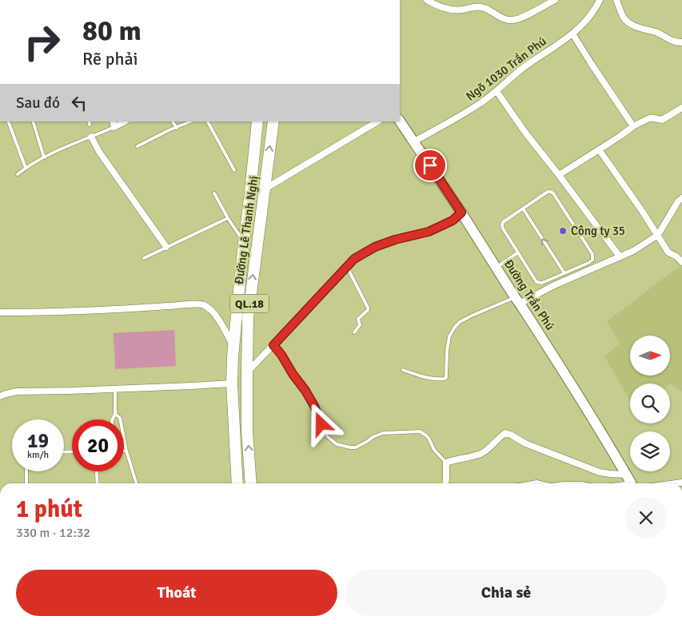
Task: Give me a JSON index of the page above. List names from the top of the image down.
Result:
{
  "streets": {
    "highway": ["Đường Lê Thanh Nghị", "QL.18"],
    "main road": ["Đường Trần Phú"],
    "street": ["Ngõ 1030 Trần Phú"]
  },
  "crossings": [
    ["Ngõ 1030 Trần Phú", "Đường Trần Phú"]
  ],
  "places": ["Công ty 35"],
  "north": "right",
  "page": {
    "turn": ["80 m", "Rẽ phải"],
    "then": "Sau đó",
    "speed": "19 km/h",
    "limit": "20",
    "heading": ["1 phút", "330 m · 12:32"],
    "buttons": ["Thoát", "Chia sẻ"]
  }
}
